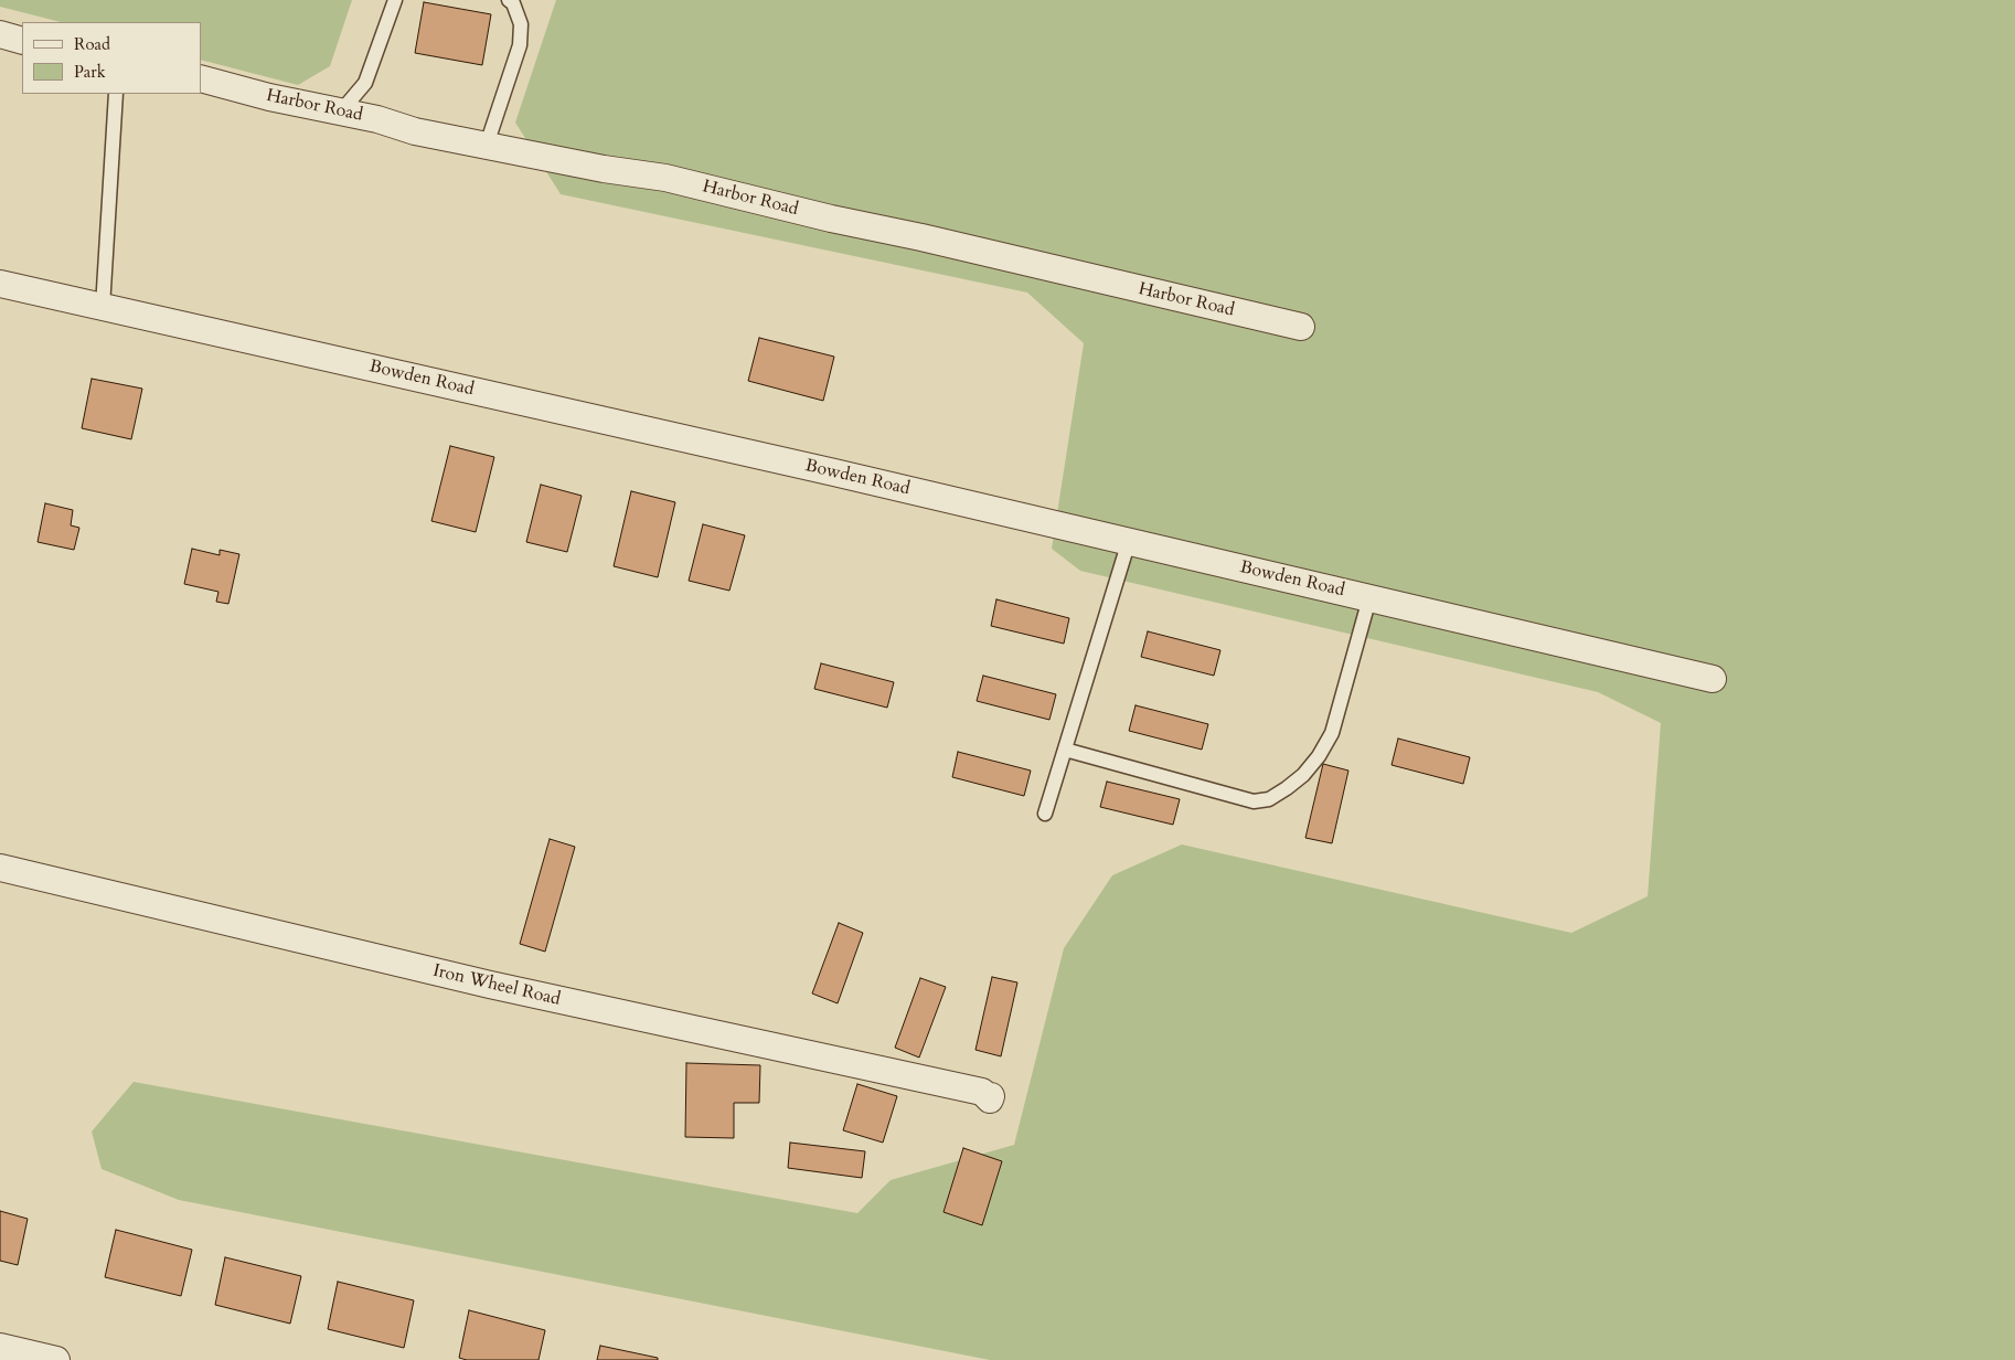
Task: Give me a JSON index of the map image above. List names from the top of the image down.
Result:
{
  "streets": {
    "street": ["Harbor Road", "Bowden Road", "Iron Wheel Road"]
  },
  "legend": ["Road", "Park"]
}
